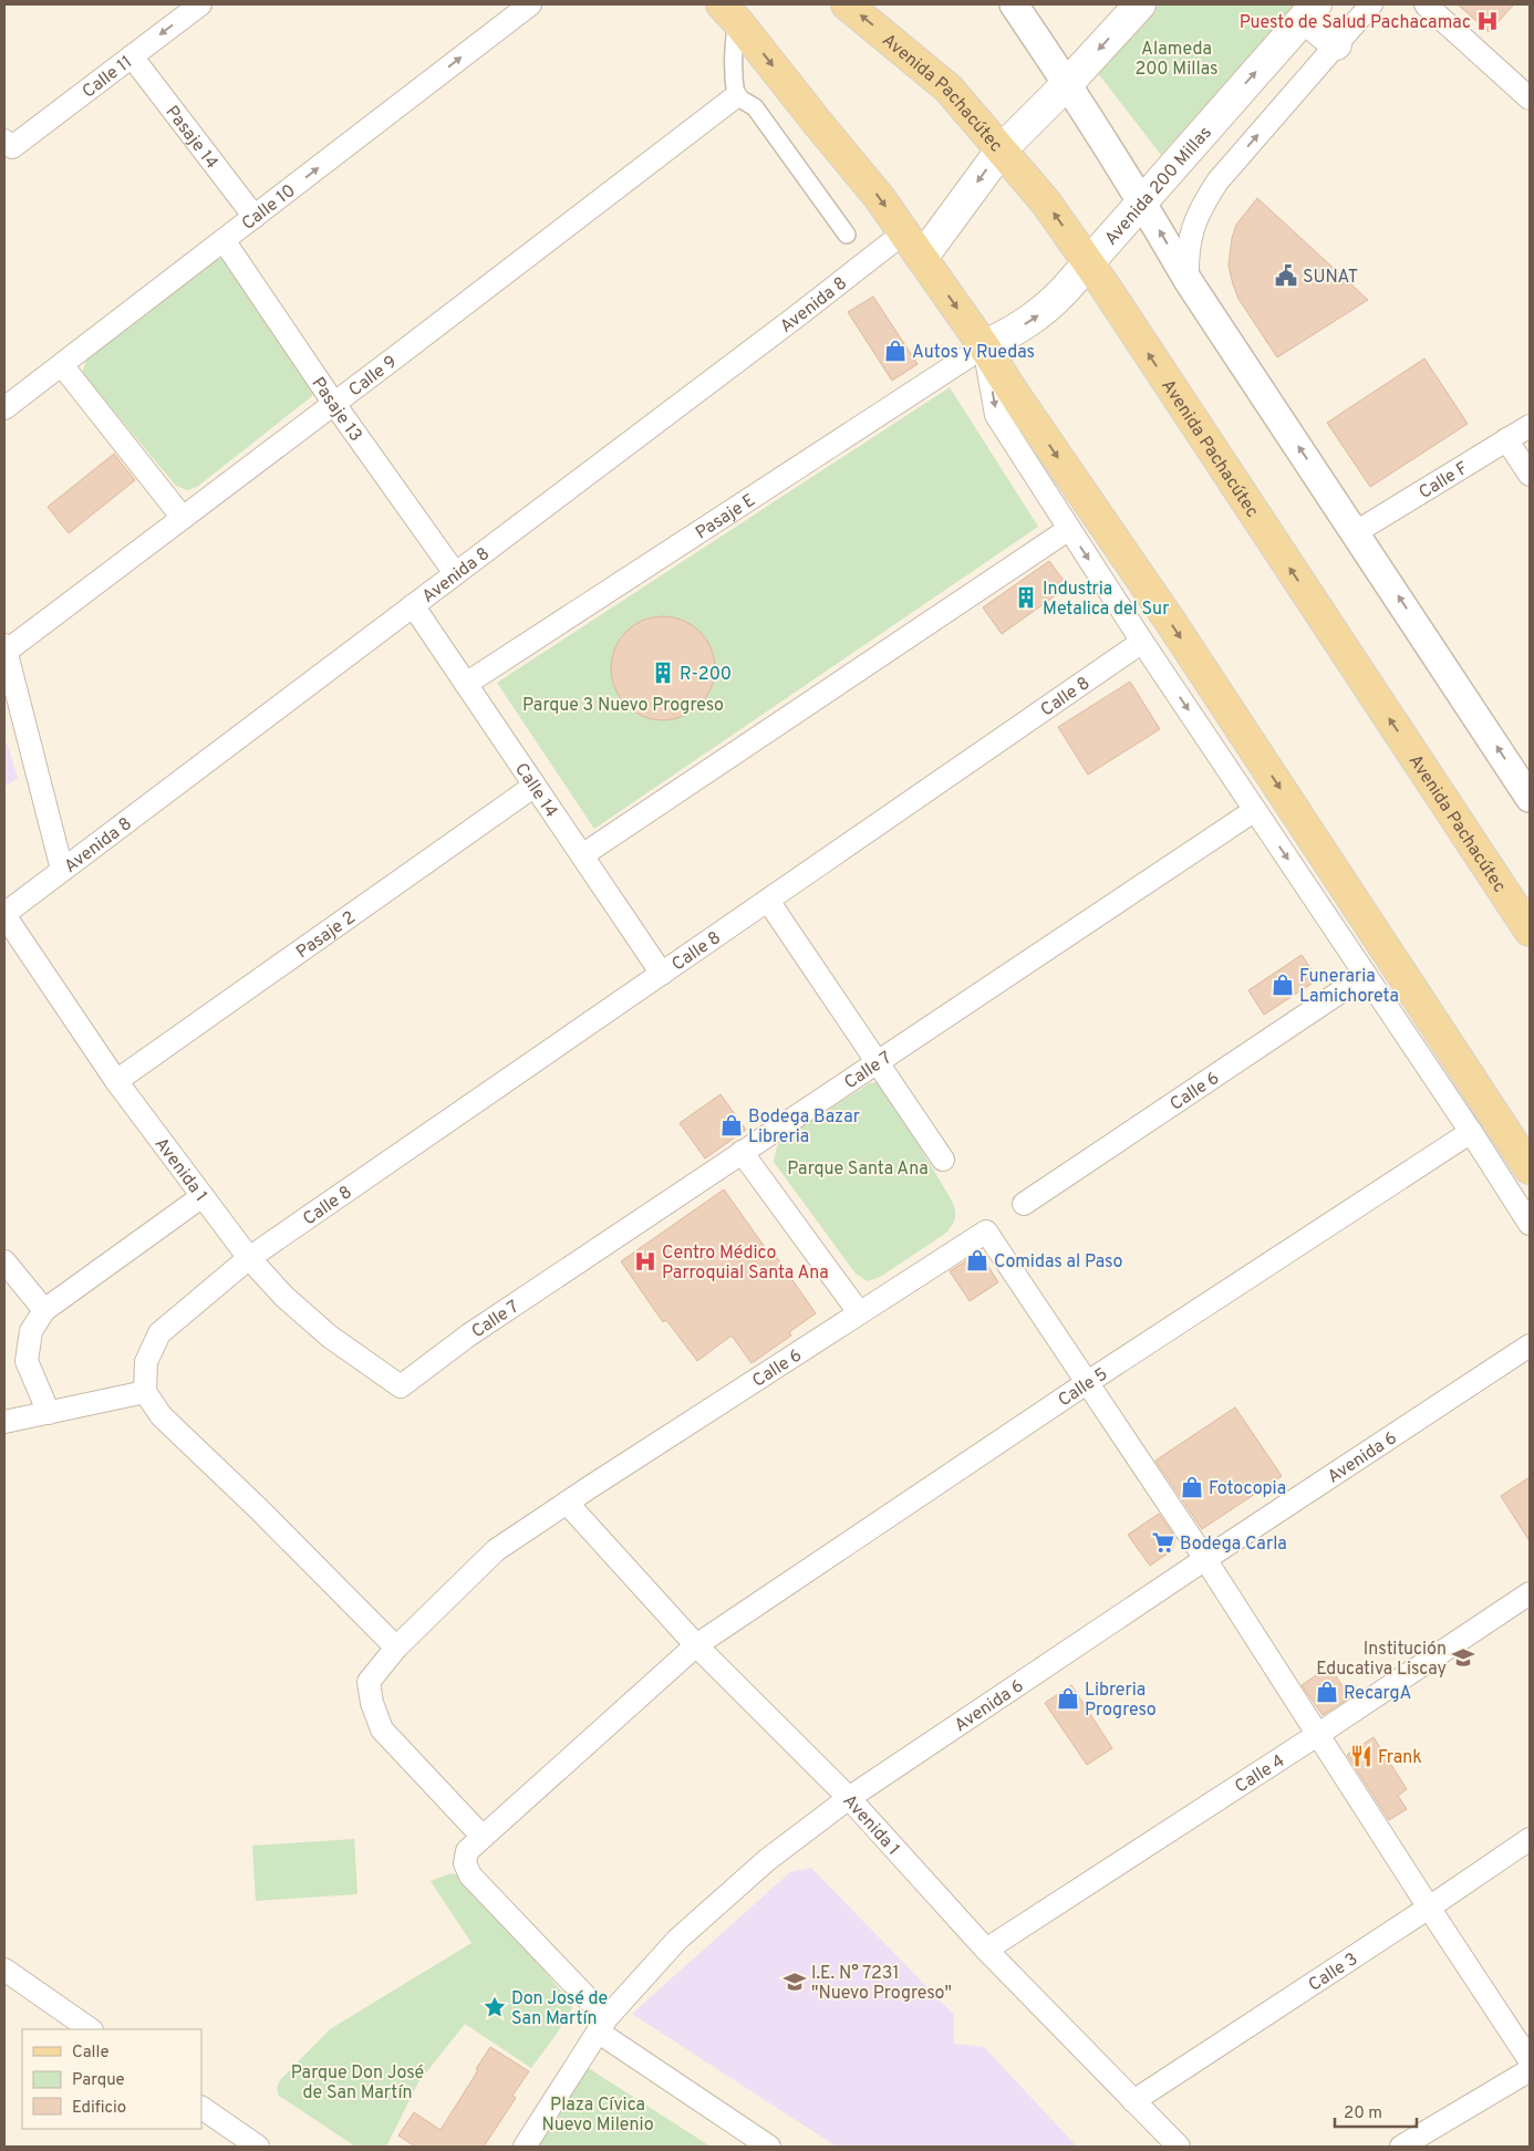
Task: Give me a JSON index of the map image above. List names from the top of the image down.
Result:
{
  "streets": {
    "main road": ["Avenida Pachacútec", "Avenida 200 Millas"],
    "street": [
      "Calle 11",
      "Pasaje 14",
      "Calle 10",
      "Avenida 8",
      "Calle 9",
      "Pasaje 13",
      "Calle F",
      "Pasaje E",
      "Calle 8",
      "Calle 14",
      "Pasaje 2",
      "Calle 7",
      "Calle 6",
      "Avenida 1",
      "Calle 5",
      "Avenida 6",
      "Calle 4",
      "Calle 3"
    ]
  },
  "crossings": [
    ["Calle 11", "Pasaje 14"],
    ["Avenida Pachacútec", "Avenida 200 Millas"],
    ["Pasaje 14", "Calle 10"],
    ["Avenida 200 Millas", "Pasaje E"],
    ["Calle 10", "Pasaje 13"],
    ["Avenida 8", "Pasaje 13"],
    ["Avenida 8", "Calle 14"],
    ["Avenida 8", "Avenida 1"],
    ["Calle 9", "Pasaje 13"],
    ["Pasaje E", "Calle 14"],
    ["Calle 8", "Calle 14"],
    ["Calle 8", "Avenida 1"],
    ["Calle 14", "Pasaje 2"],
    ["Pasaje 2", "Avenida 1"],
    ["Calle 7", "Avenida 1"],
    ["Calle 6", "Avenida 1"],
    ["Calle 6", "Calle 5"],
    ["Avenida 1", "Calle 5"],
    ["Avenida 1", "Avenida 6"],
    ["Avenida 1", "Calle 4"],
    ["Avenida 1", "Calle 3"],
    ["Calle 5", "Avenida 6"]
  ],
  "one_way": ["Calle 11", "Calle 10"],
  "parks": [
    "Alameda 200 Millas",
    "Parque 3 Nuevo Progreso",
    "Parque Santa Ana",
    "Parque Don José de San Martín",
    "Plaza Cívica Nuevo Milenio"
  ],
  "places": {
    "hospital": ["Puesto de Salud Pachacamac", "Centro Médico Parroquial Santa Ana"],
    "public building": ["SUNAT"],
    "shop": [
      "Autos y Ruedas",
      "Funeraria Lamichoreta",
      "Bodega Bazar Libreria",
      "Comidas al Paso",
      "Fotocopia",
      "RecargA",
      "Libreria Progreso"
    ],
    "building": ["Industria Metalica del Sur", "R-200"],
    "supermarket": ["Bodega Carla"],
    "school or university": ["Institución Educativa Liscay", "I.E. N° 7231 \"Nuevo Progreso\""],
    "restaurant": ["Frank"],
    "place": ["Don José de San Martín"]
  },
  "legend": ["Calle", "Parque", "Edificio"],
  "scale_bar": "20 m"
}
